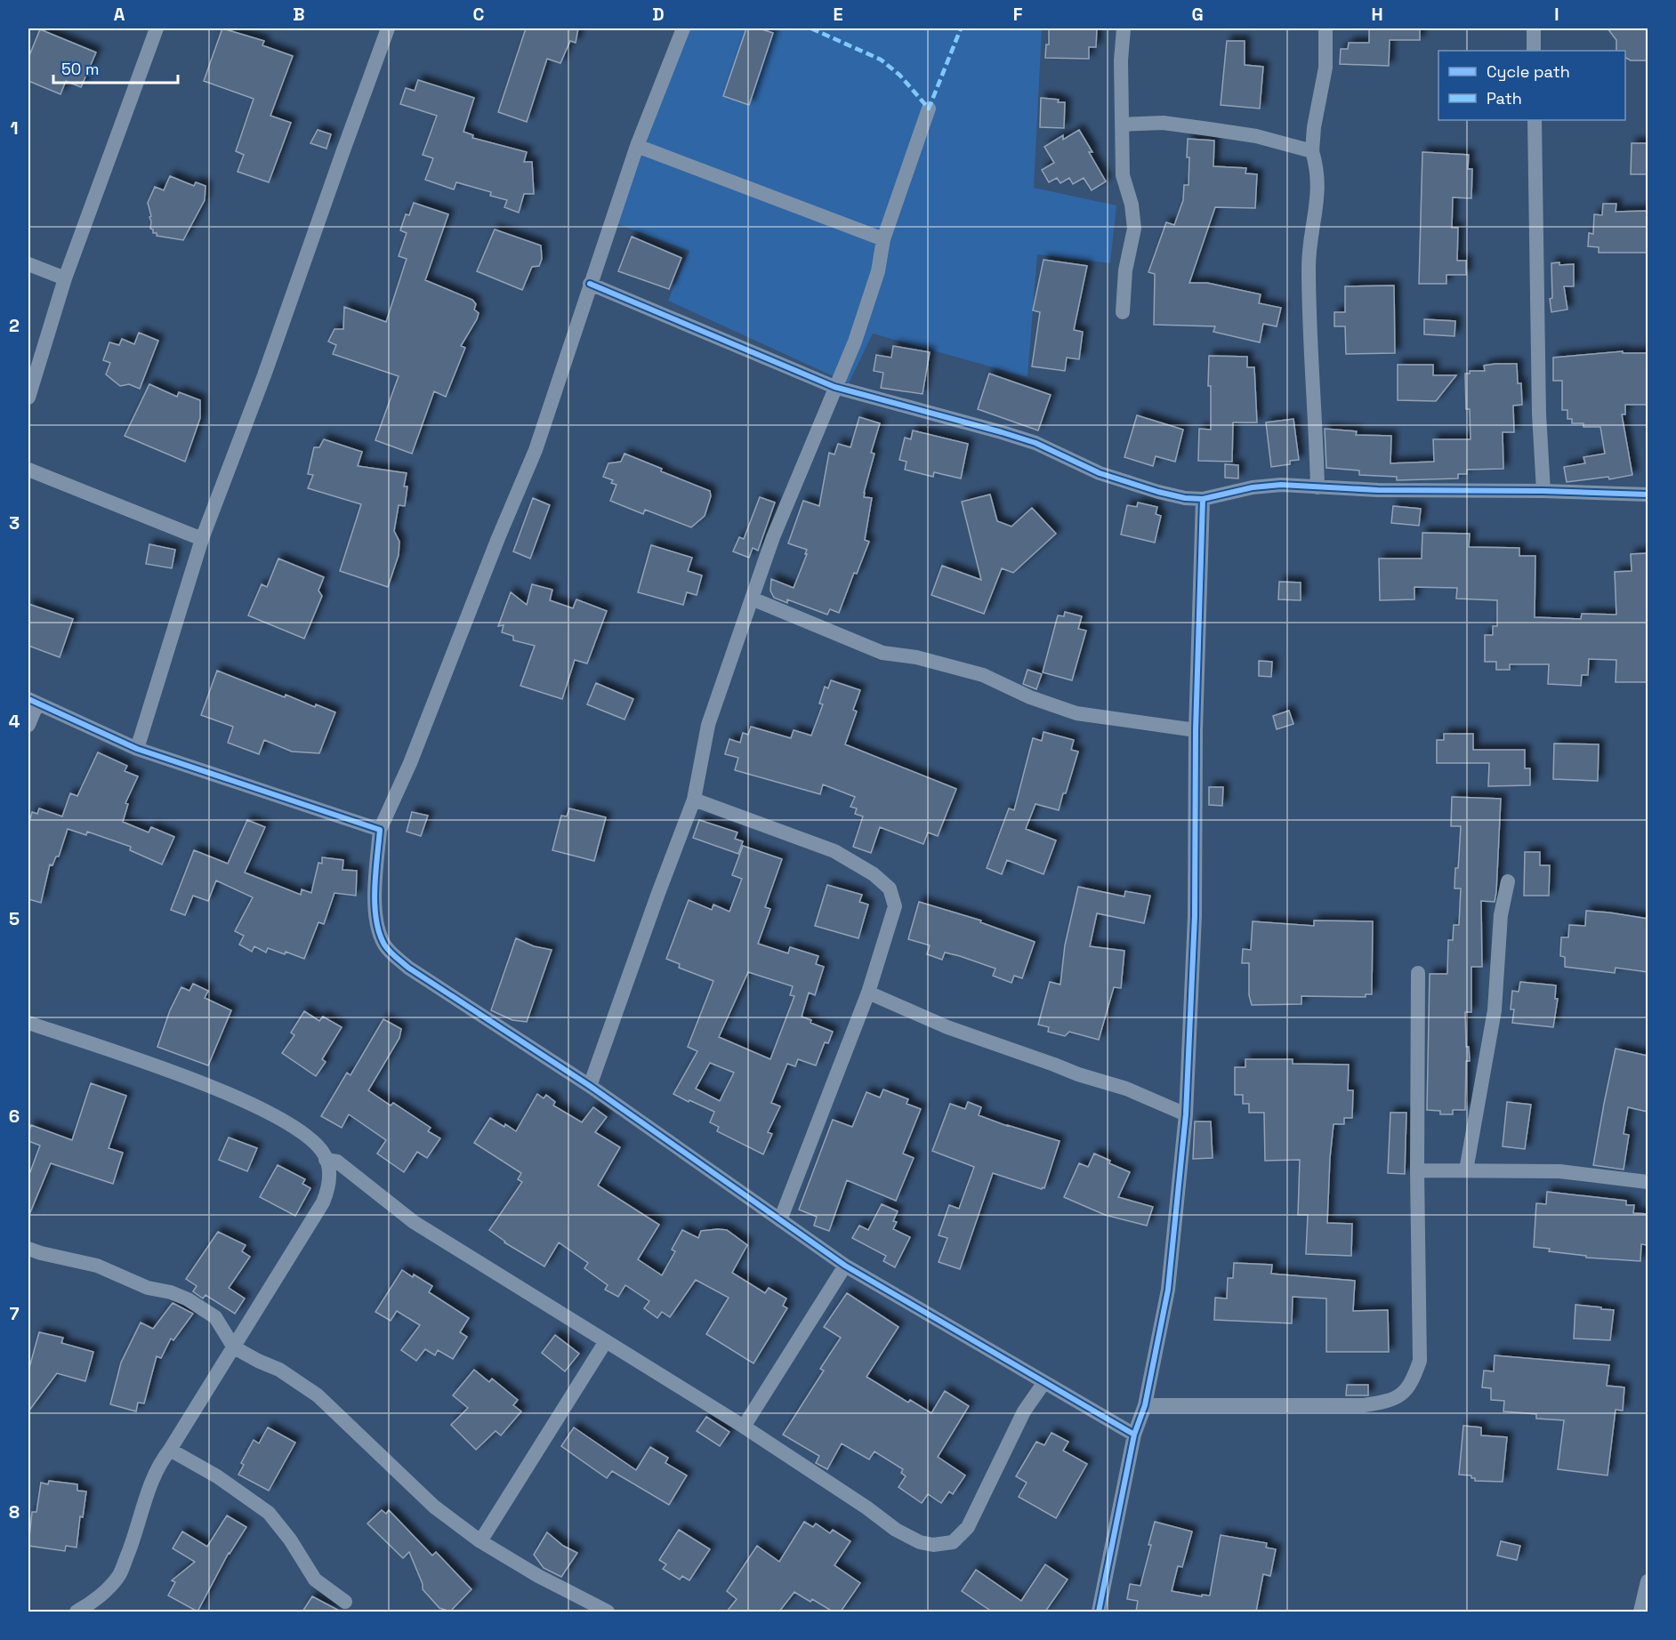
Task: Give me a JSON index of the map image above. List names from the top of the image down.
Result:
{
  "legend": ["Cycle path", "Path"],
  "scale_bar": "50 m",
  "grid": {
    "columns": [
      "A",
      "B",
      "C",
      "D",
      "E",
      "F",
      "G",
      "H",
      "I"
    ],
    "rows": [
      "1",
      "2",
      "3",
      "4",
      "5",
      "6",
      "7",
      "8"
    ]
  }
}
